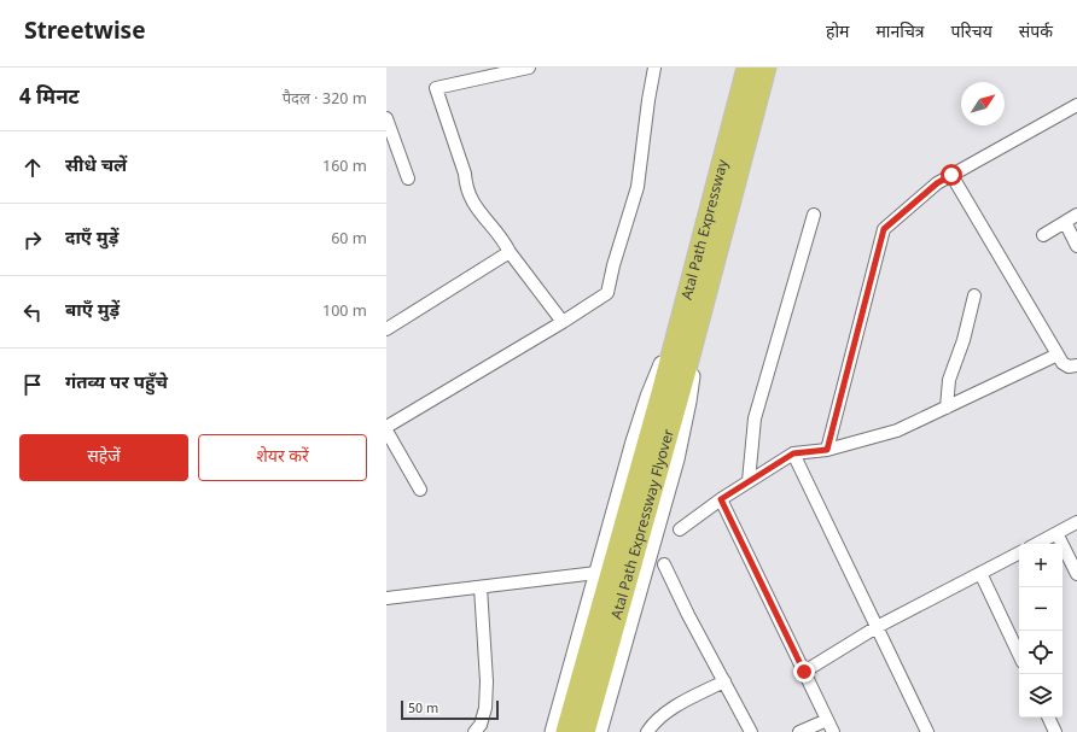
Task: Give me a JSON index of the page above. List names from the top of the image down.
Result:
{
  "streets": {
    "highway": ["Atal Path Expressway", "Atal Path Expressway Flyover"]
  },
  "crossings": [
    ["Atal Path Expressway", "Atal Path Expressway Flyover"]
  ],
  "scale_bar": "50 m",
  "north": "top right",
  "page": {
    "header": "Streetwise",
    "nav": [
      "होम",
      "मानचित्र",
      "परिचय",
      "संपर्क"
    ],
    "heading": ["4 मिनट", "पैदल · 320 m"],
    "list": [
      ["सीधे चलें", "160 m"],
      ["दाएँ मुड़ें", "60 m"],
      ["बाएँ मुड़ें", "100 m"],
      "गंतव्य पर पहुँचे"
    ],
    "buttons": ["सहेजें", "शेयर करें"],
    "map_buttons": ["+", "−"],
    "scale": "50 m"
  }
}
